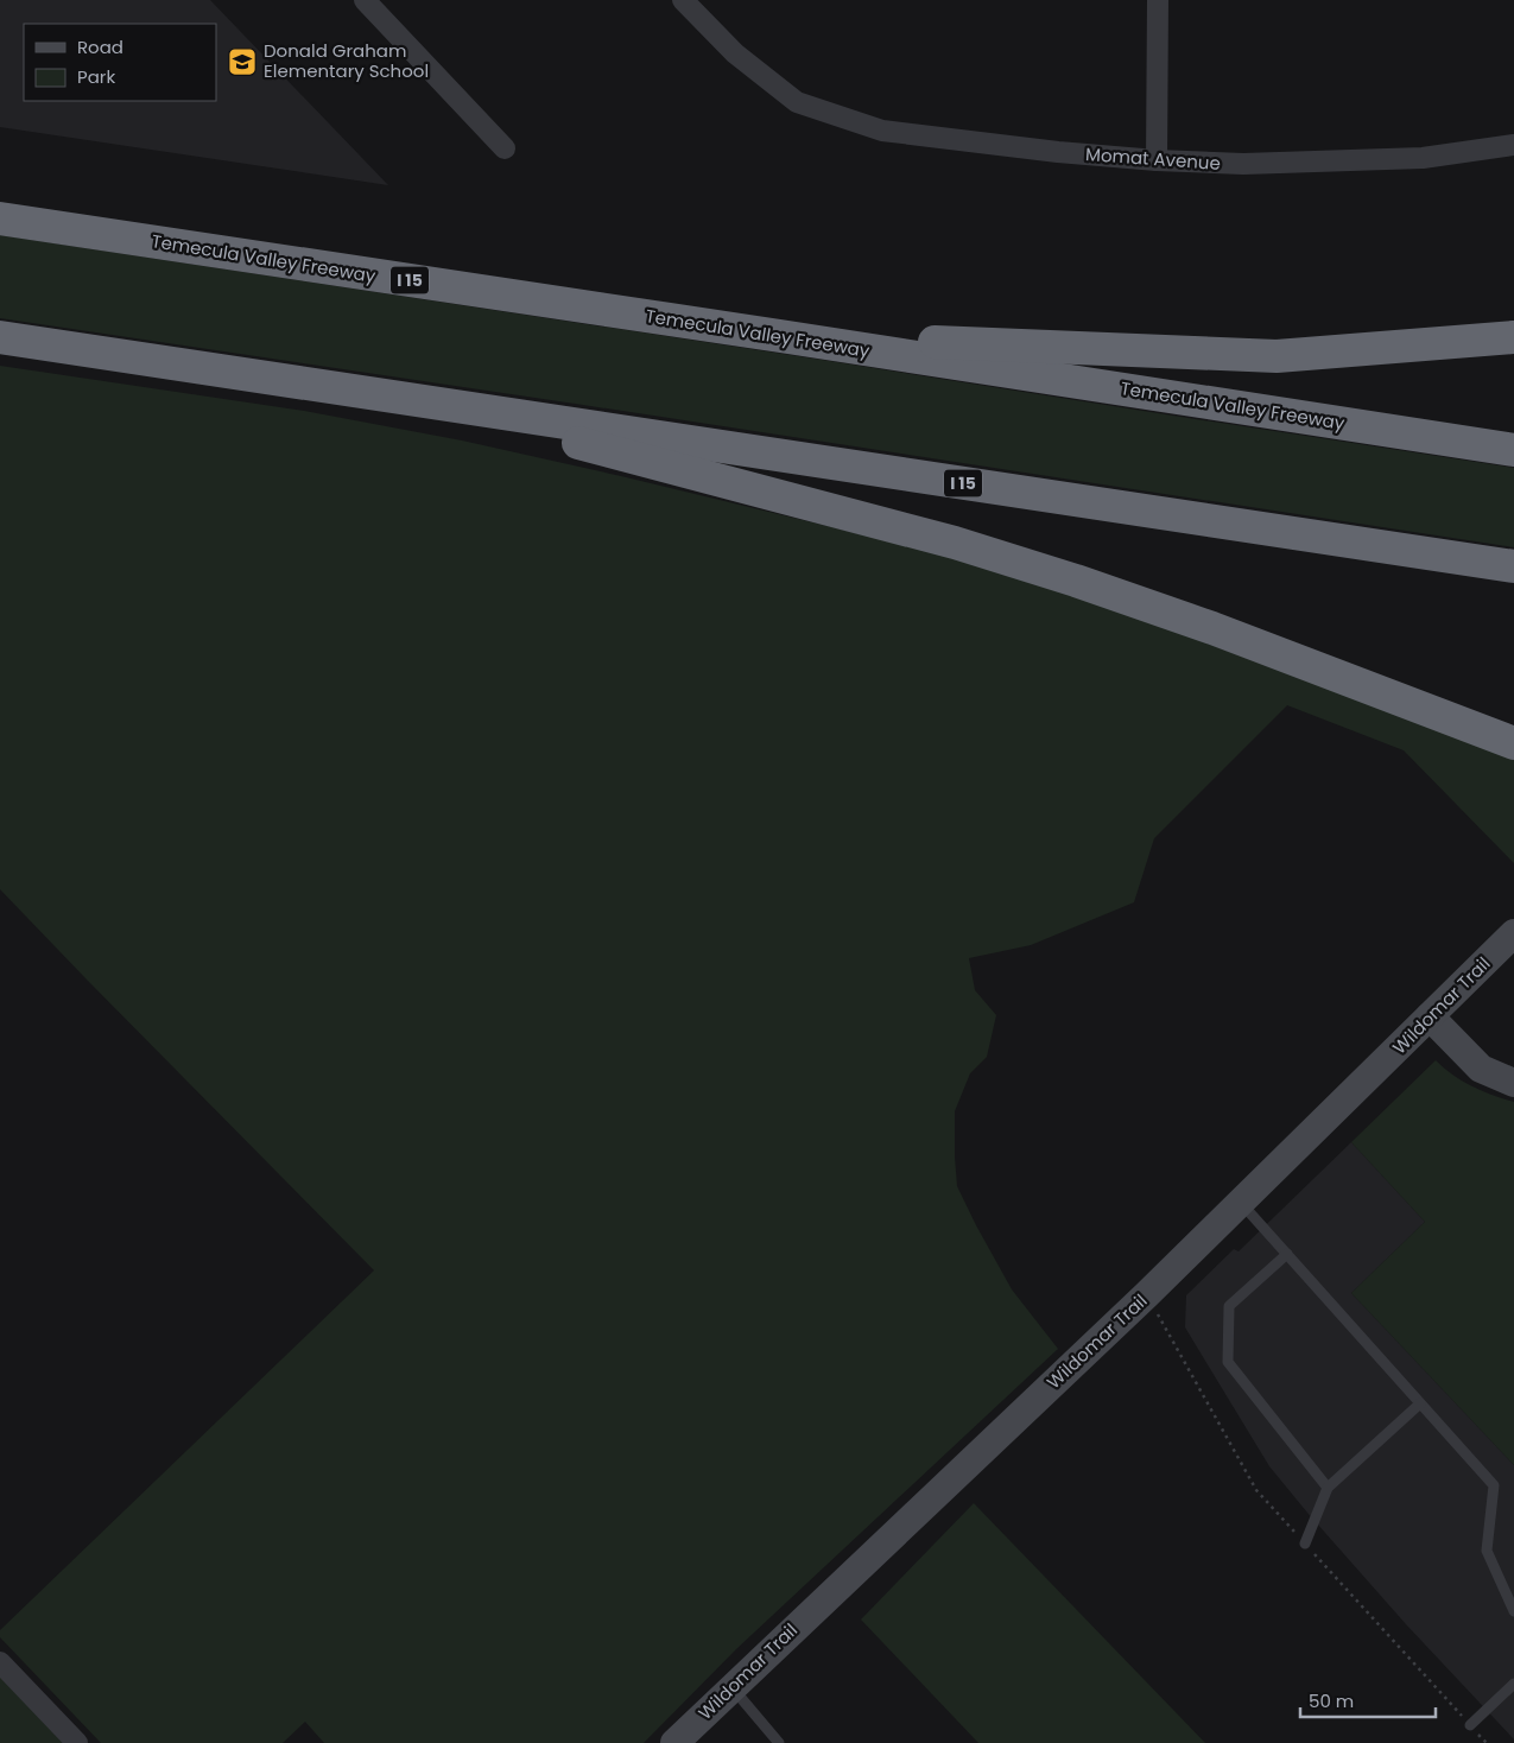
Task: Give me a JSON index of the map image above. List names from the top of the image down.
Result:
{
  "streets": {
    "highway": ["Temecula Valley Freeway", "I 15"],
    "main road": ["Wildomar Trail"],
    "street": ["Momat Avenue"]
  },
  "places": {
    "school or university": ["Donald Graham Elementary School"]
  },
  "legend": ["Road", "Park"],
  "scale_bar": "50 m"
}
